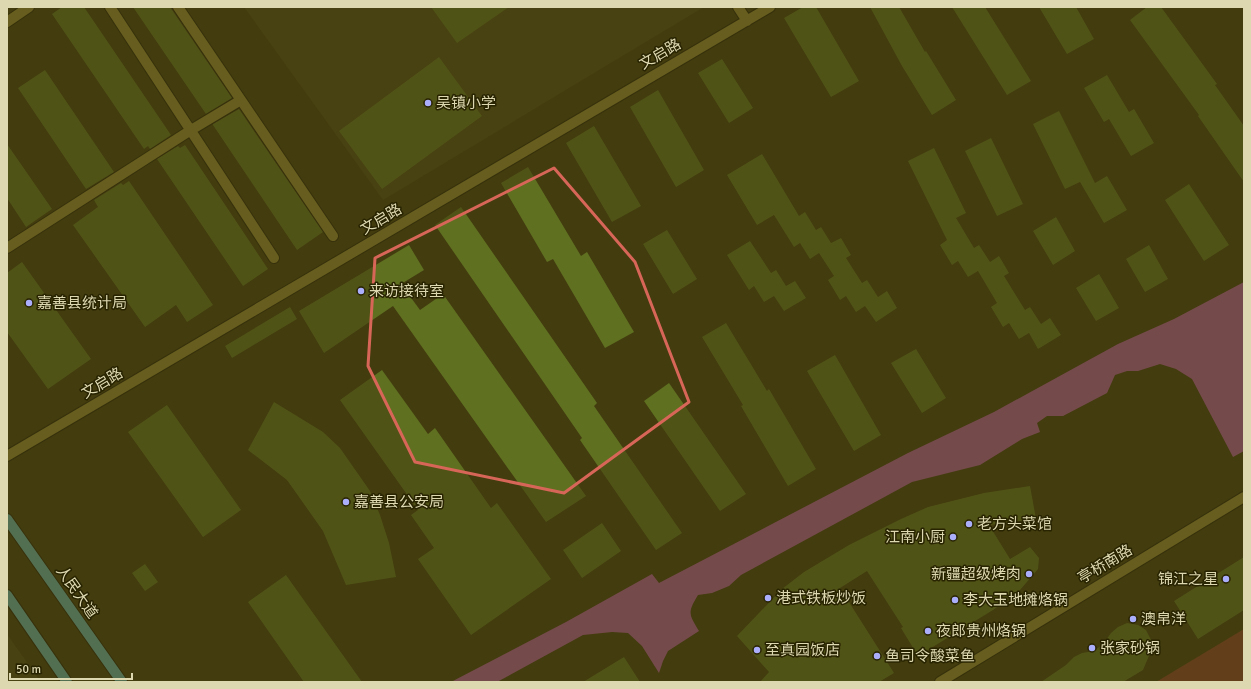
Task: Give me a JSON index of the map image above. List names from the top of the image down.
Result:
{
  "streets": {
    "main road": ["人民大道"],
    "street": ["文启路", "亭桥南路"]
  },
  "places": [
    "吴镇小学",
    "来访接待室",
    "嘉善县统计局",
    "嘉善县公安局",
    "老方头菜馆",
    "江南小厨",
    "新疆超级烤肉",
    "锦江之星",
    "港式铁板炒饭",
    "李大玉地摊烙锅",
    "澳帛洋",
    "夜郎贵州烙锅",
    "张家砂锅",
    "至真园饭店",
    "鱼司令酸菜鱼"
  ],
  "scale_bar": "50 m"
}
